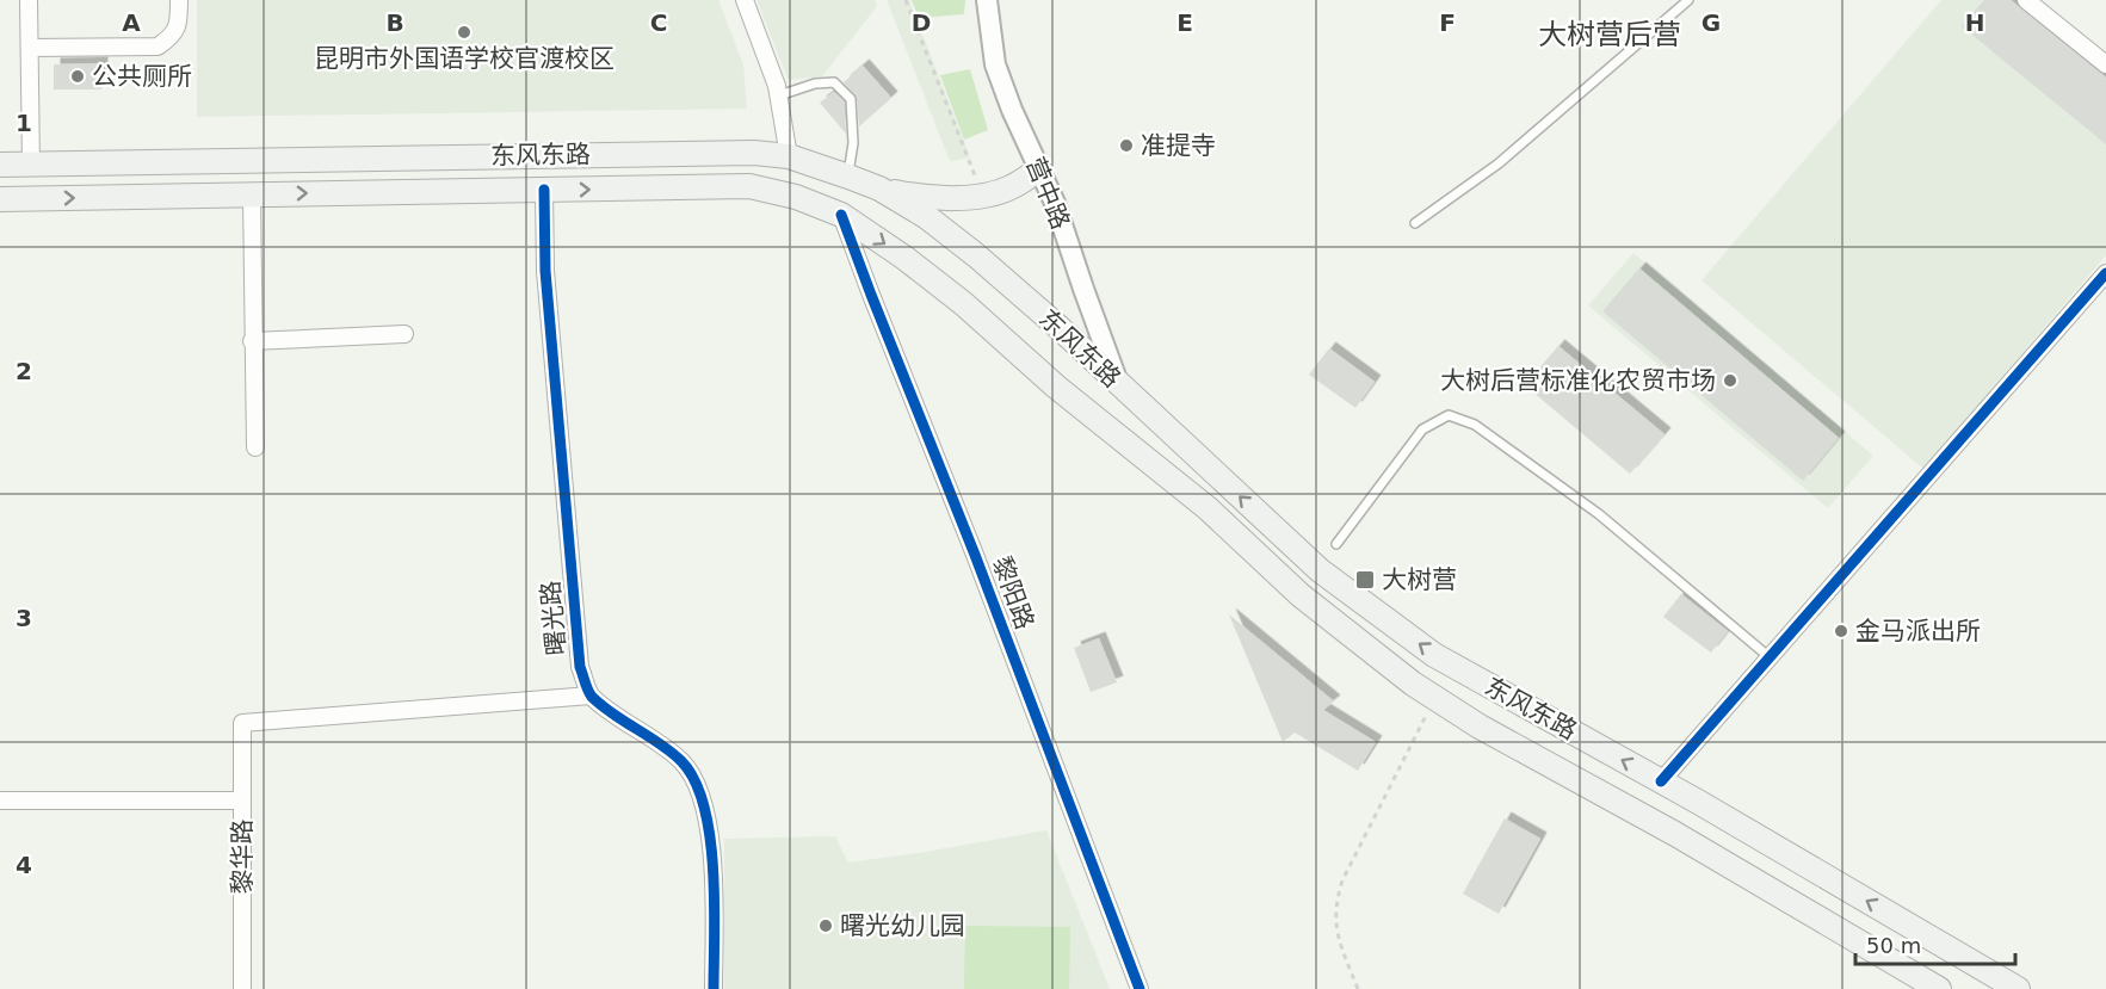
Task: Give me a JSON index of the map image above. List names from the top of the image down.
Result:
{
  "streets": {
    "main road": ["东风东路"],
    "street": [
      "营中路",
      "黎阳路",
      "曙光路",
      "黎华路"
    ]
  },
  "crossings": [
    ["东风东路", "营中路"],
    ["东风东路", "黎阳路"],
    ["东风东路", "曙光路"],
    ["曙光路", "黎华路"]
  ],
  "districts": ["大树营后营"],
  "places": {
    "other": [
      "昆明市外国语学校官渡校区",
      "公共厕所",
      "准提寺",
      "大树后营标准化农贸市场",
      "金马派出所",
      "曙光幼儿园"
    ],
    "transit": ["大树营"]
  },
  "scale_bar": "50 m",
  "grid": {
    "columns": [
      "A",
      "B",
      "C",
      "D",
      "E",
      "F",
      "G",
      "H"
    ],
    "rows": [
      "1",
      "2",
      "3",
      "4"
    ]
  }
}
